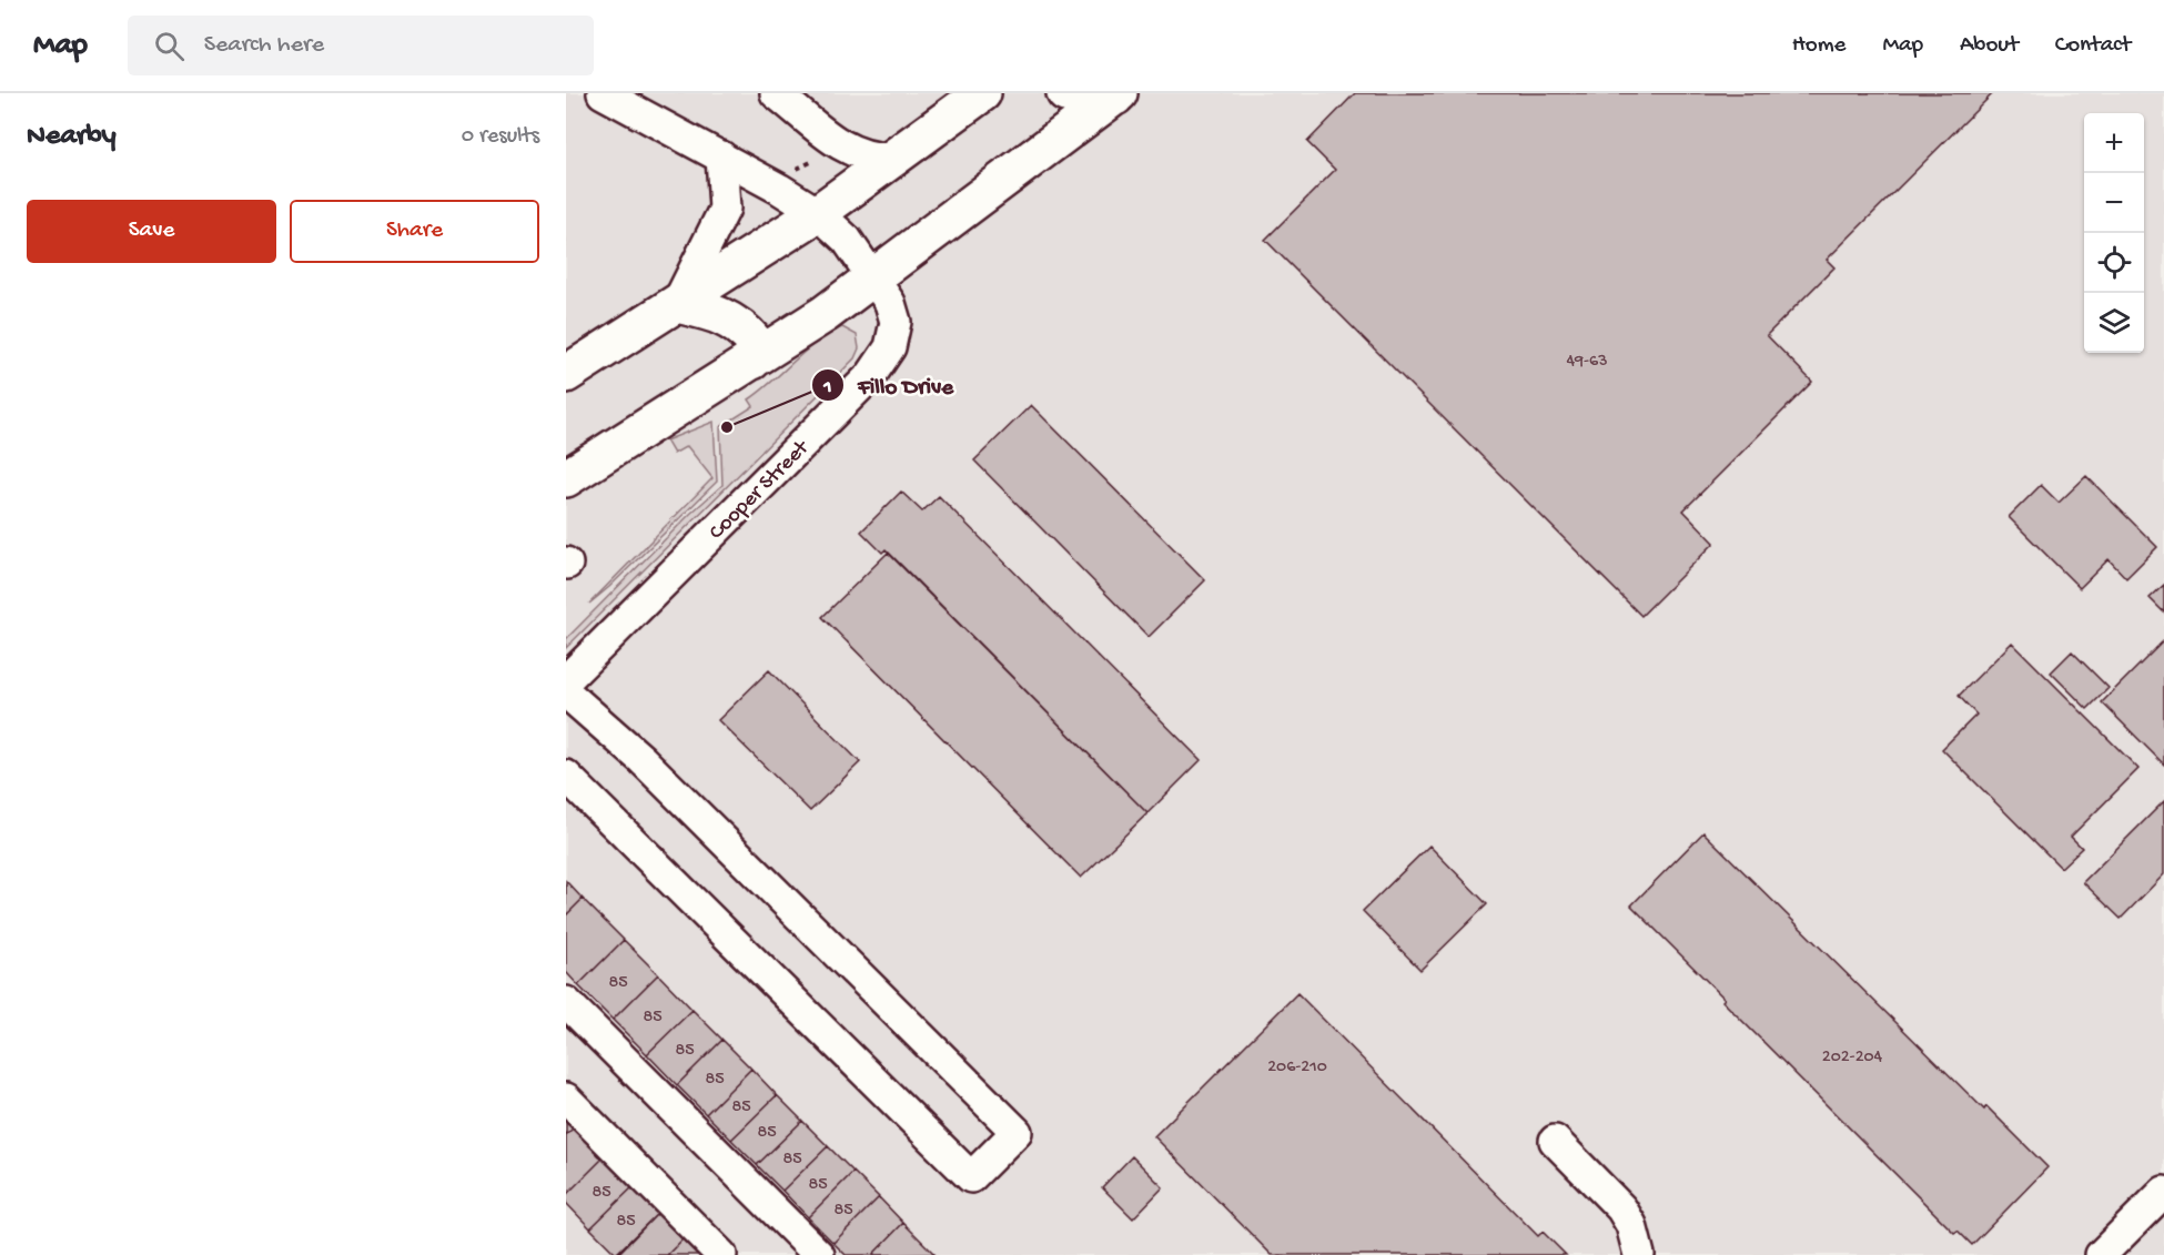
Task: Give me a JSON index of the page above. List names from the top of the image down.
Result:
{
  "streets": {
    "street": ["Cooper Street"]
  },
  "places": ["Fillo Drive"],
  "house_numbers": [
    "49-63",
    "85",
    "85",
    "85",
    "202-204",
    "206-210",
    "85",
    "85",
    "85",
    "85",
    "85",
    "85",
    "85",
    "85"
  ],
  "page": {
    "header": "Map",
    "search": "Search here",
    "nav": [
      "Home",
      "Map",
      "About",
      "Contact"
    ],
    "heading": ["Nearby", "0 results"],
    "map_buttons": ["+", "−"],
    "buttons": ["Save", "Share"]
  }
}
